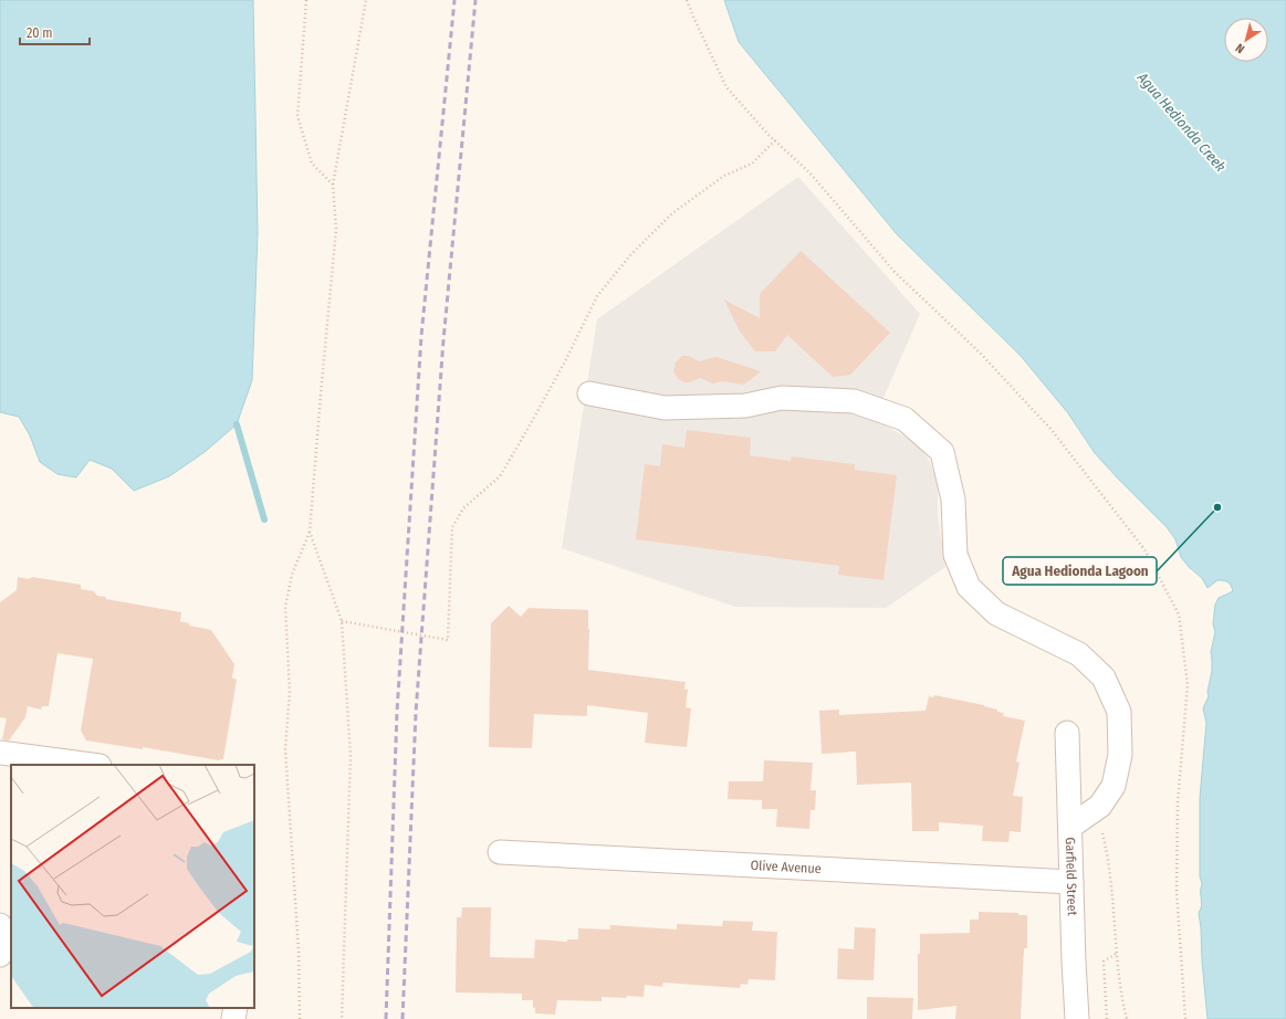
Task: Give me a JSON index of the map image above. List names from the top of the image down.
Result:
{
  "streets": {
    "street": ["Olive Avenue", "Garfield Street"]
  },
  "crossings": [
    ["Olive Avenue", "Garfield Street"]
  ],
  "water": ["Agua Hedionda Creek"],
  "places": ["Agua Hedionda Lagoon"],
  "scale_bar": "20 m",
  "north": "bottom left"
}
